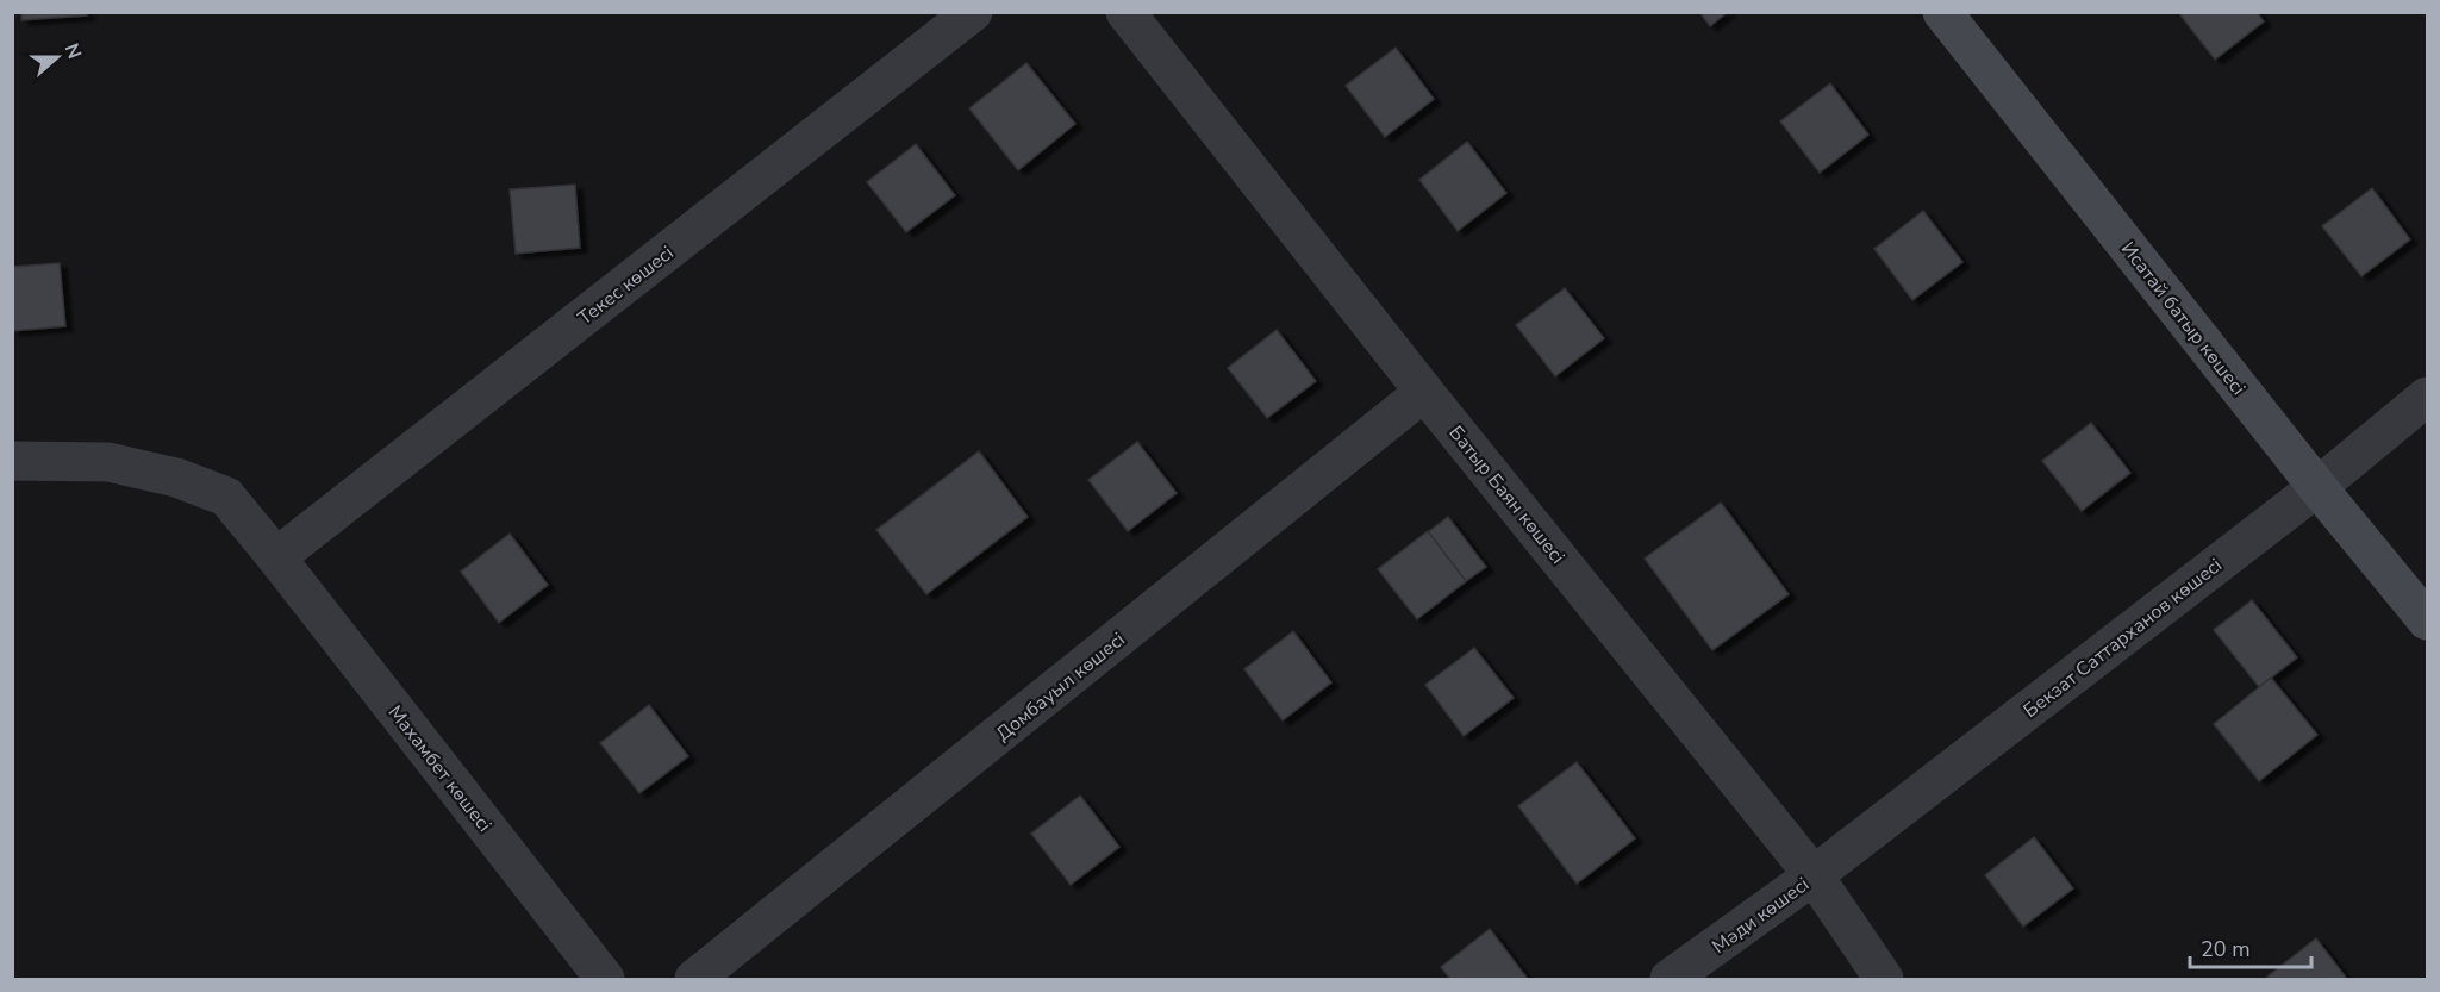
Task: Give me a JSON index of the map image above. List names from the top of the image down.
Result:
{
  "streets": {
    "street": [
      "Текес көшесі",
      "Исатай батыр көшесі",
      "Батыр Баян көшесі",
      "Бекзат Саттарханов көшесі",
      "Домбауыл көшесі",
      "Махамбет көшесі",
      "Мәди көшесі"
    ]
  },
  "crossings": [
    ["Текес көшесі", "Махамбет көшесі"],
    ["Исатай батыр көшесі", "Бекзат Саттарханов көшесі"],
    ["Батыр Баян көшесі", "Бекзат Саттарханов көшесі"],
    ["Батыр Баян көшесі", "Домбауыл көшесі"],
    ["Батыр Баян көшесі", "Мәди көшесі"],
    ["Бекзат Саттарханов көшесі", "Мәди көшесі"]
  ],
  "scale_bar": "20 m",
  "north": "right"
}
